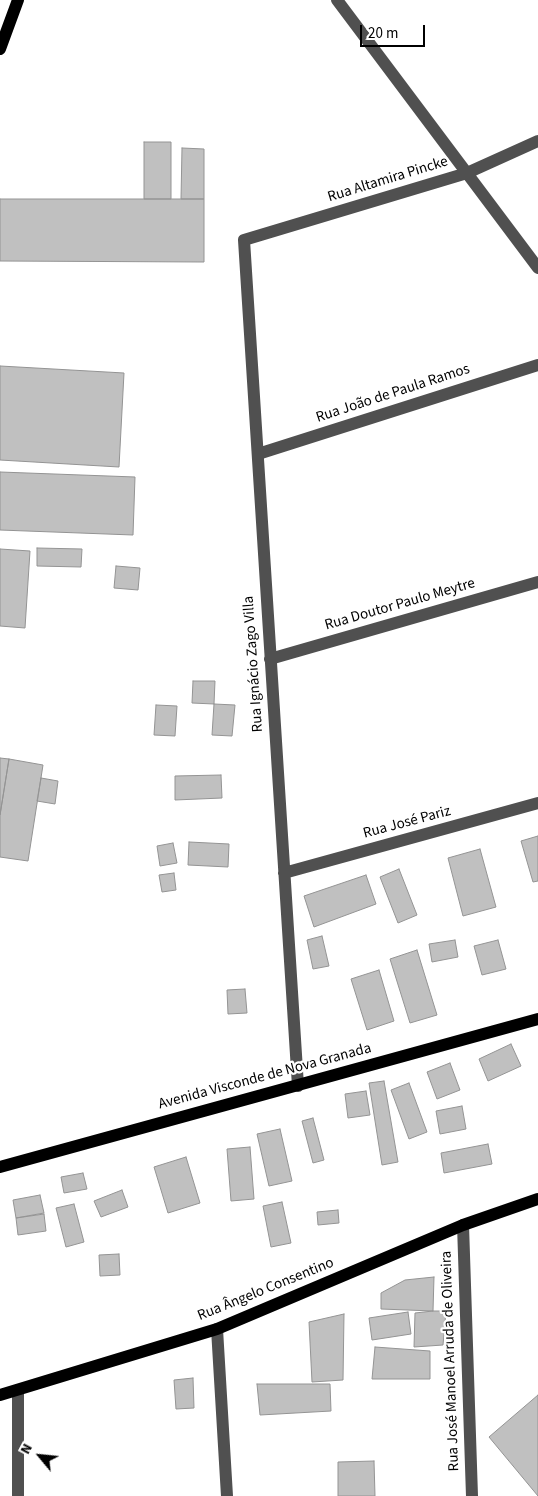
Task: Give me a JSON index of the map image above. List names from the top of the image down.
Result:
{
  "streets": {
    "main road": ["Avenida Visconde de Nova Granada", "Rua Ângelo Consentino"],
    "street": [
      "Rua Altamira Pincke",
      "Rua João de Paula Ramos",
      "Rua Doutor Paulo Meytre",
      "Rua Ignácio Zago Villa",
      "Rua José Pariz",
      "Rua José Manoel Arruda de Oliveira"
    ]
  },
  "crossings": [
    ["Rua Altamira Pincke", "Rua Ignácio Zago Villa"],
    ["Rua João de Paula Ramos", "Rua Ignácio Zago Villa"],
    ["Rua Doutor Paulo Meytre", "Rua Ignácio Zago Villa"],
    ["Rua Ignácio Zago Villa", "Rua José Pariz"],
    ["Rua Ignácio Zago Villa", "Avenida Visconde de Nova Granada"],
    ["Rua Ângelo Consentino", "Rua José Manoel Arruda de Oliveira"]
  ],
  "scale_bar": "20 m",
  "north": "top left"
}
